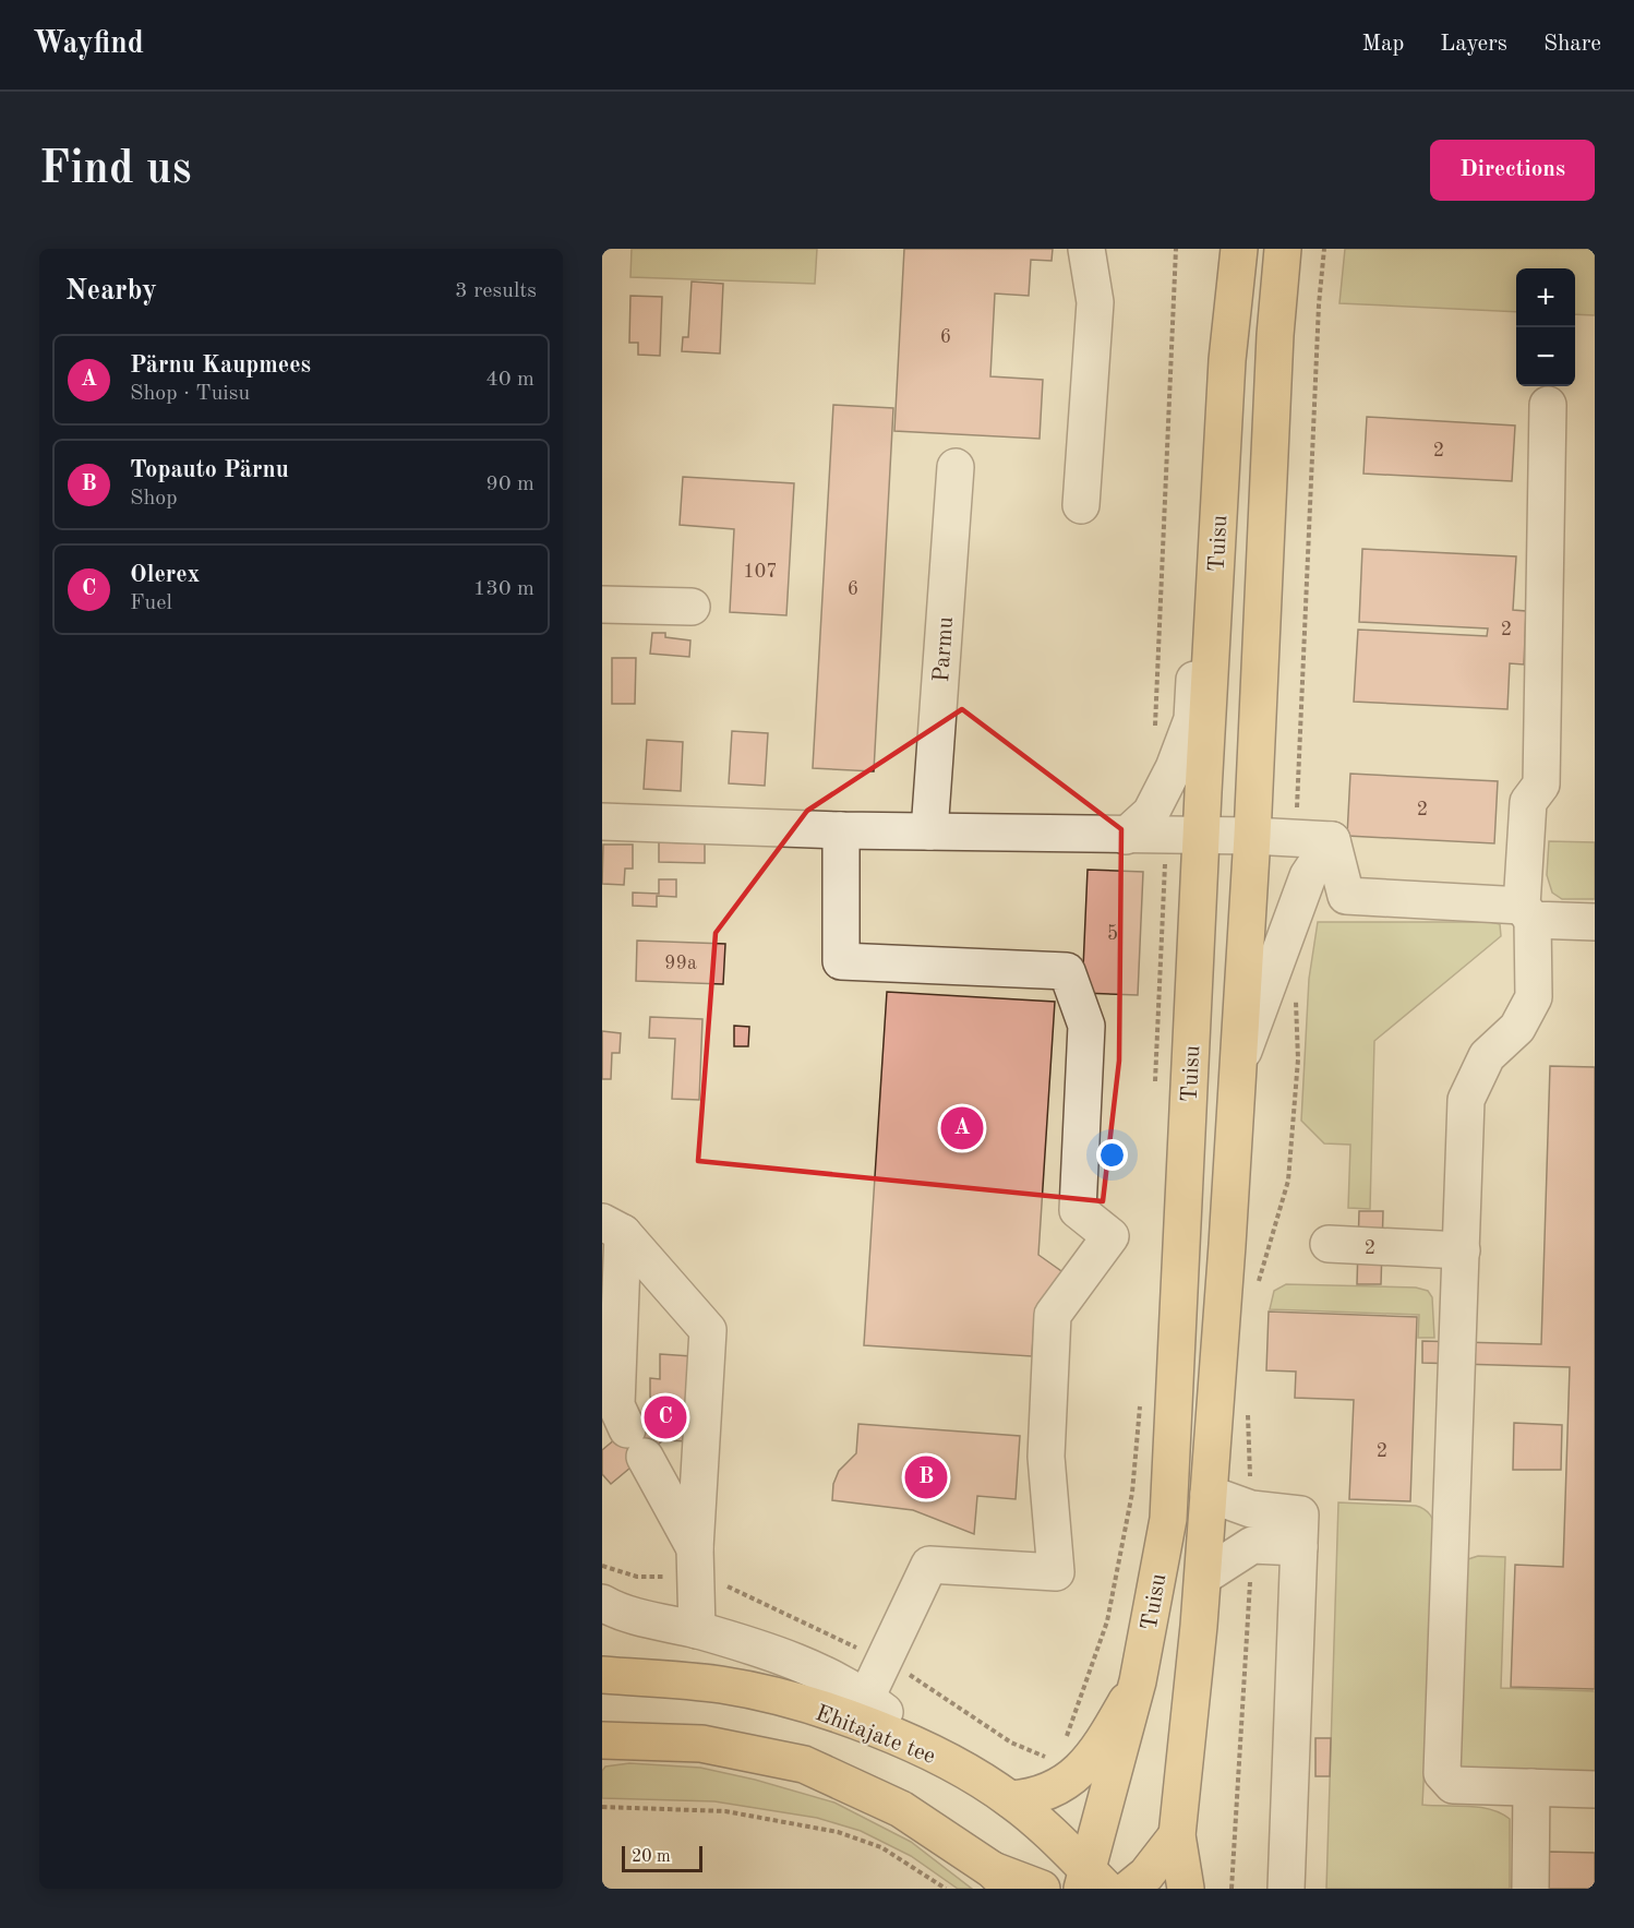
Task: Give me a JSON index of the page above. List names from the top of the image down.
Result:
{
  "streets": {
    "main road": ["Tuisu", "Ehitajate tee"],
    "street": ["Parmu"]
  },
  "crossings": [
    ["Tuisu", "Ehitajate tee"]
  ],
  "house_numbers": [
    "6",
    "2",
    "107",
    "6",
    "2",
    "2",
    "5",
    "99a",
    "2",
    "2"
  ],
  "scale_bar": "20 m",
  "page": {
    "header": "Wayfind",
    "nav": ["Map", "Layers", "Share"],
    "buttons": "Directions",
    "title": "Find us",
    "heading": ["Nearby", "3 results"],
    "map_buttons": ["+", "−"],
    "list": [
      {
        "mark": "A",
        "name": "Pärnu Kaupmees",
        "note": "Shop · Tuisu",
        "value": "40 m"
      },
      {
        "mark": "B",
        "name": "Topauto Pärnu",
        "note": "Shop",
        "value": "90 m"
      },
      {
        "mark": "C",
        "name": "Olerex",
        "note": "Fuel",
        "value": "130 m"
      }
    ],
    "pins": ["A", "C", "B"],
    "scale": "20 m"
  }
}
